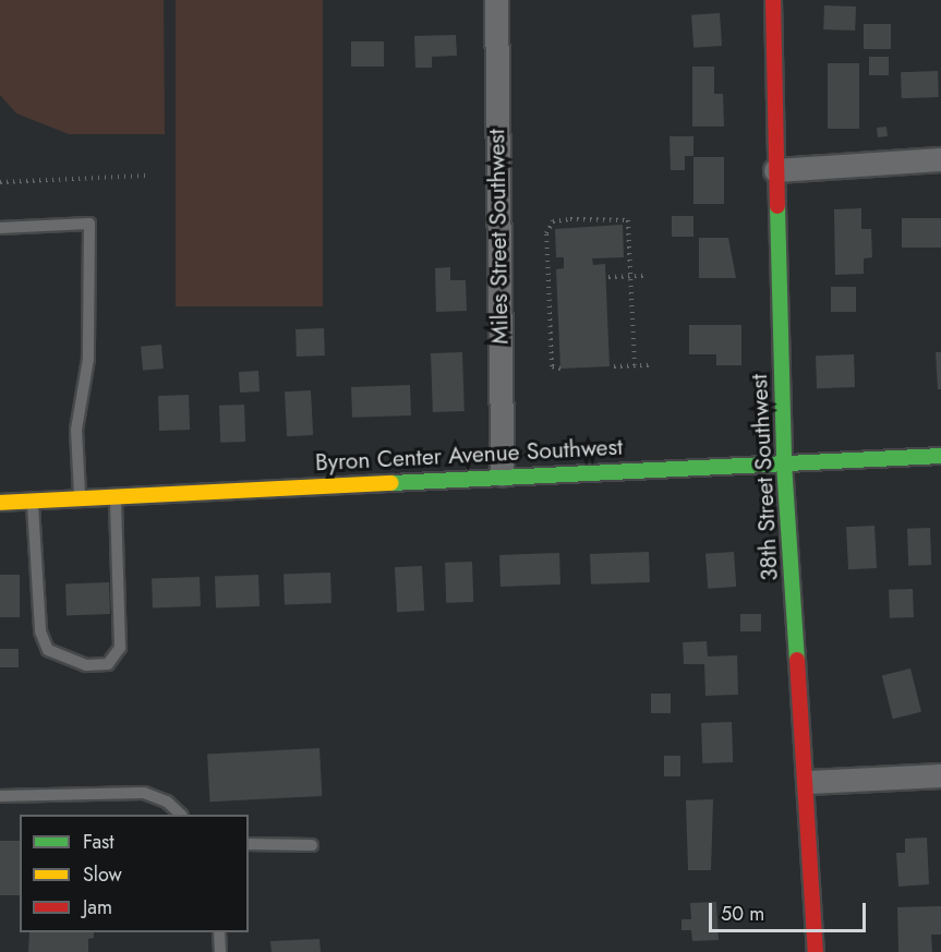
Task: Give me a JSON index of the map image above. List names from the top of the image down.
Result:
{
  "streets": {
    "street": ["Miles Street Southwest", "Byron Center Avenue Southwest", "38th Street Southwest"]
  },
  "crossings": [
    ["Miles Street Southwest", "Byron Center Avenue Southwest"],
    ["Byron Center Avenue Southwest", "38th Street Southwest"]
  ],
  "legend": ["Fast", "Slow", "Jam"],
  "scale_bar": "50 m"
}
